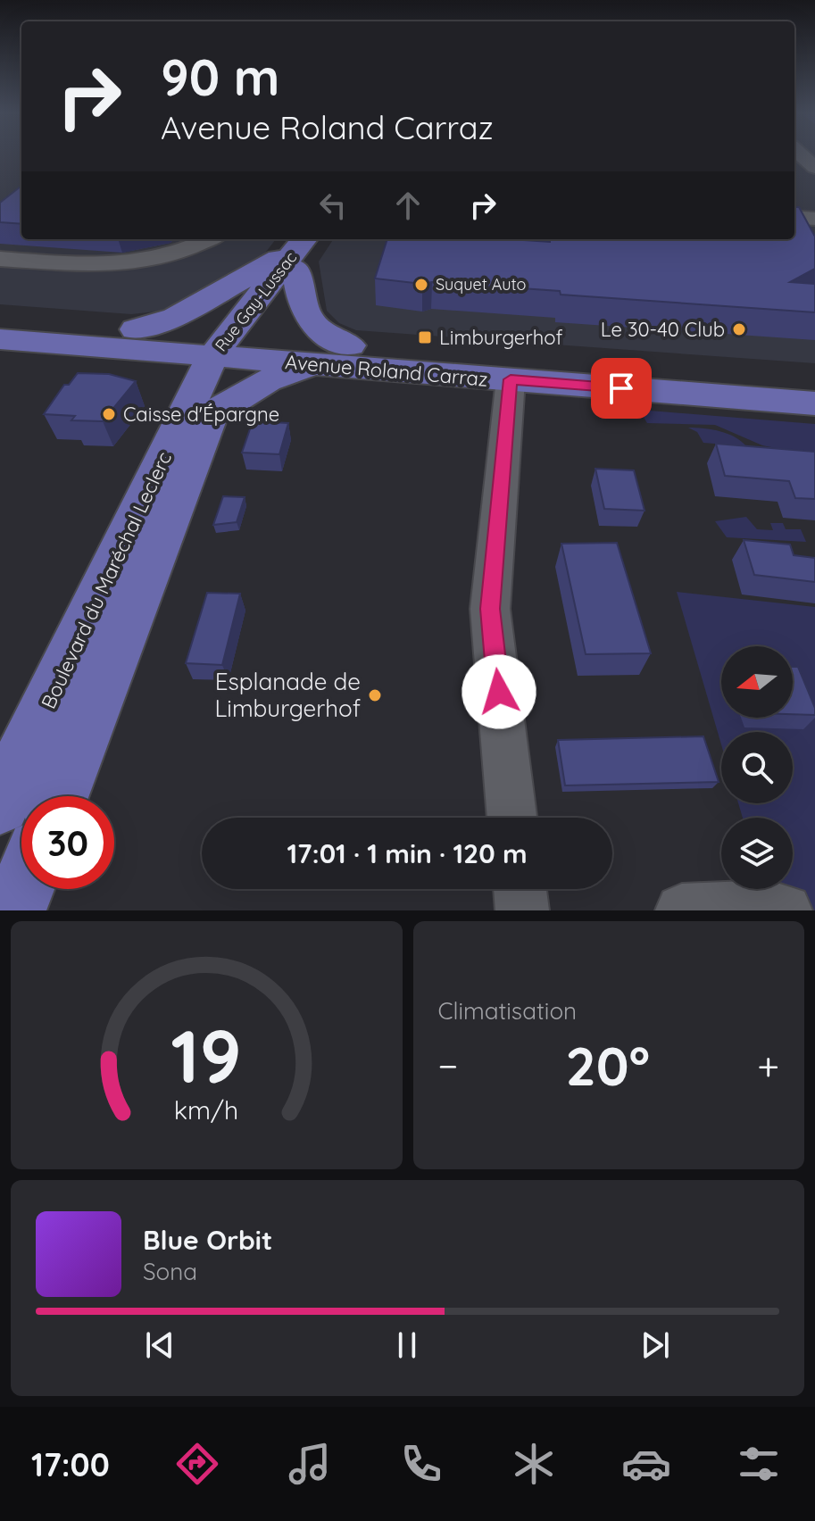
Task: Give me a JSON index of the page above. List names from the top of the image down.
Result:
{
  "streets": {
    "main road": ["Rue Gay-Lussac", "Avenue Roland Carraz", "Boulevard du Maréchal Leclerc"]
  },
  "crossings": [
    ["Rue Gay-Lussac", "Avenue Roland Carraz"],
    ["Rue Gay-Lussac", "Boulevard du Maréchal Leclerc"],
    ["Avenue Roland Carraz", "Boulevard du Maréchal Leclerc"]
  ],
  "places": {
    "other": [
      "Suquet Auto",
      "Le 30-40 Club",
      "Caisse d'Épargne",
      "Esplanade de Limburgerhof"
    ],
    "transit": ["Limburgerhof"]
  },
  "north": "left",
  "page": {
    "turn": ["90 m", "Avenue Roland Carraz"],
    "limit": "30",
    "trip": "17:01 · 1 min · 120 m",
    "tile": "Climatisation",
    "heat": ["−", "20°", "+"],
    "song": ["Blue Orbit", "Sona"],
    "tabs": "17:00",
    "gauge": ["19", "km/h"]
  }
}
